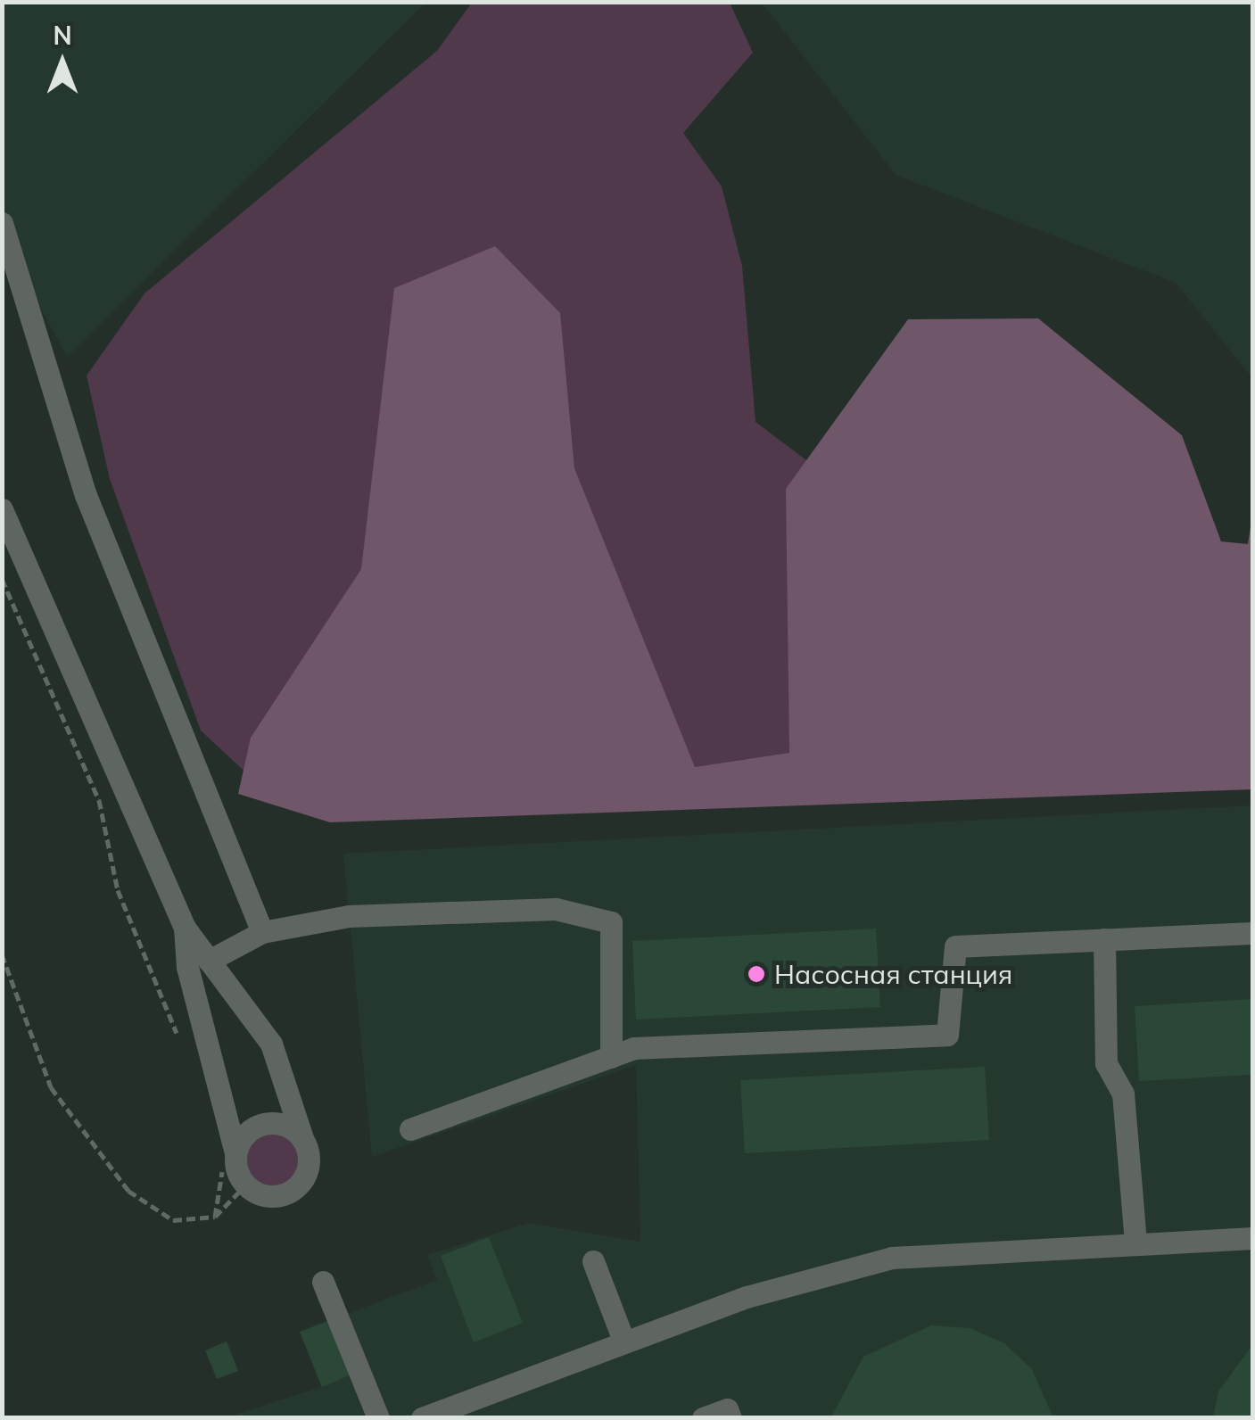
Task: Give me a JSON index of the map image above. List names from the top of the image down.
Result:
{
  "places": ["Насосная станция"],
  "north": "top"
}
